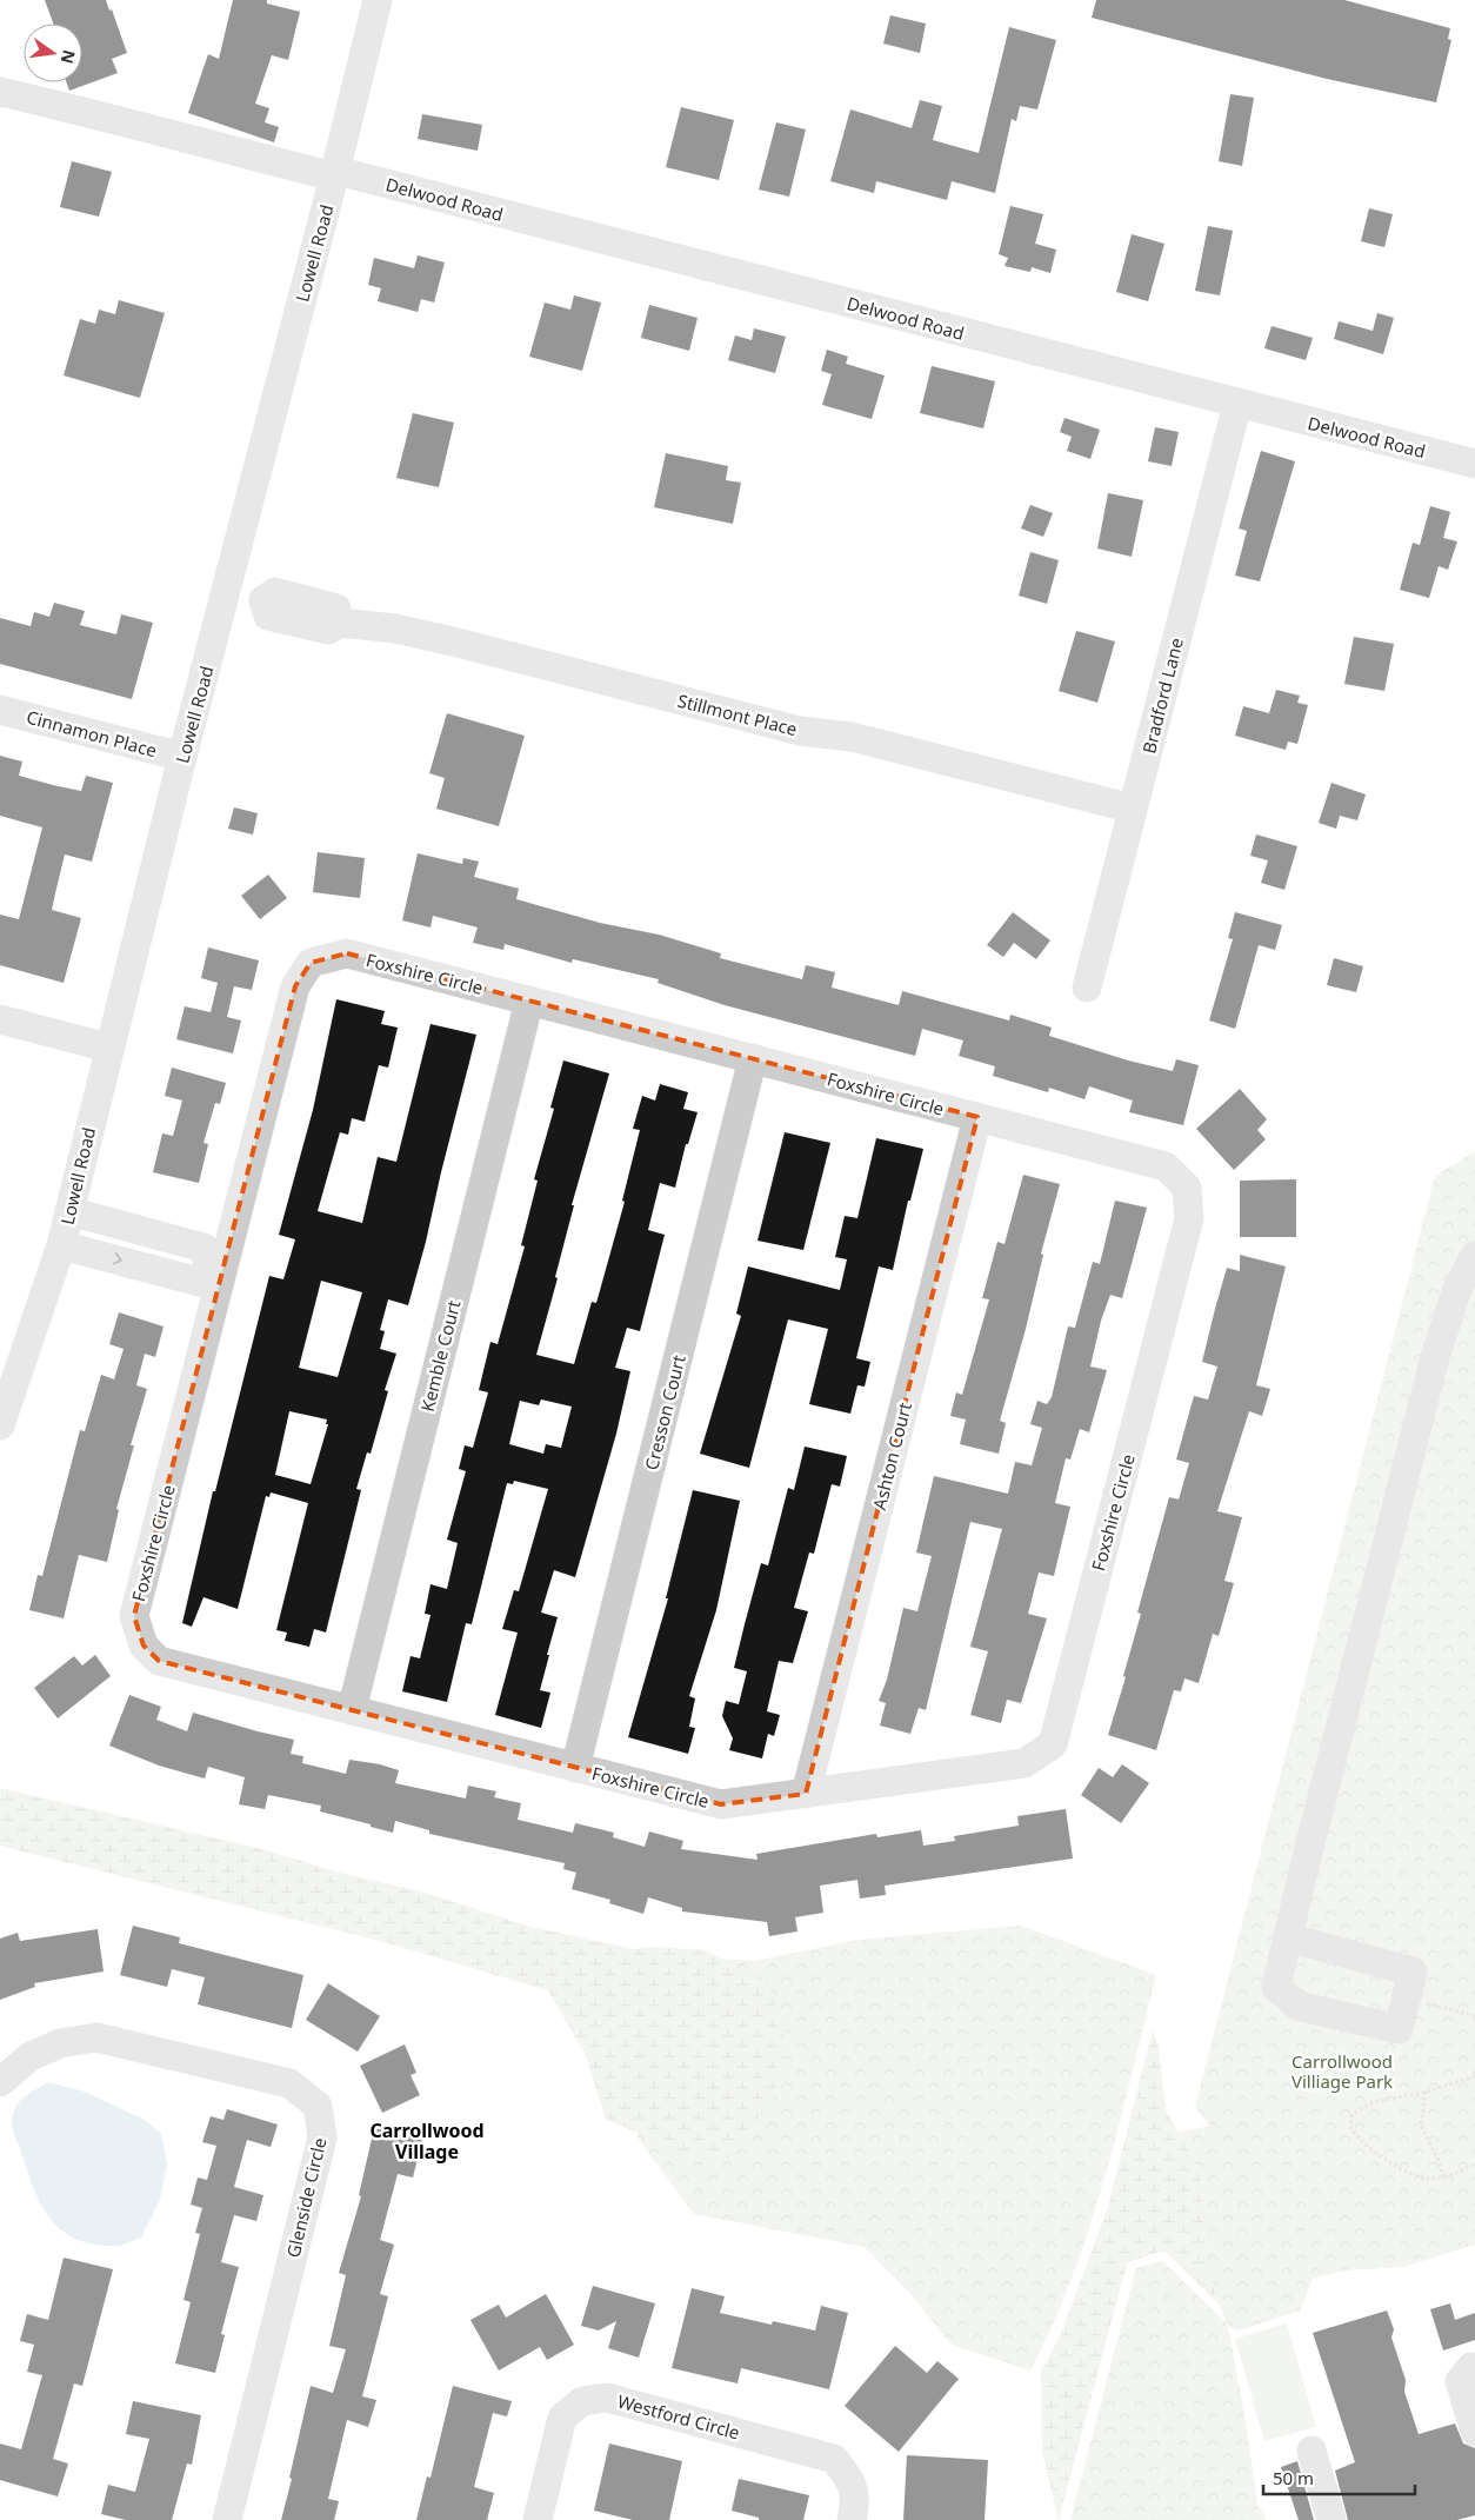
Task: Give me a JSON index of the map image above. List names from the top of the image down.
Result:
{
  "streets": {
    "street": [
      "Delwood Road",
      "Lowell Road",
      "Bradford Lane",
      "Stillmont Place",
      "Cinnamon Place",
      "Foxshire Circle",
      "Kemble Court",
      "Cresson Court",
      "Ashton Court",
      "Glenside Circle",
      "Westford Circle"
    ]
  },
  "crossings": [
    ["Delwood Road", "Lowell Road"],
    ["Delwood Road", "Bradford Lane"],
    ["Lowell Road", "Stillmont Place"],
    ["Lowell Road", "Cinnamon Place"],
    ["Bradford Lane", "Stillmont Place"],
    ["Foxshire Circle", "Kemble Court"],
    ["Foxshire Circle", "Cresson Court"],
    ["Foxshire Circle", "Ashton Court"]
  ],
  "districts": ["Carrollwood Village"],
  "parks": ["Carrollwood Villiage Park"],
  "scale_bar": "50 m",
  "north": "right"
}
